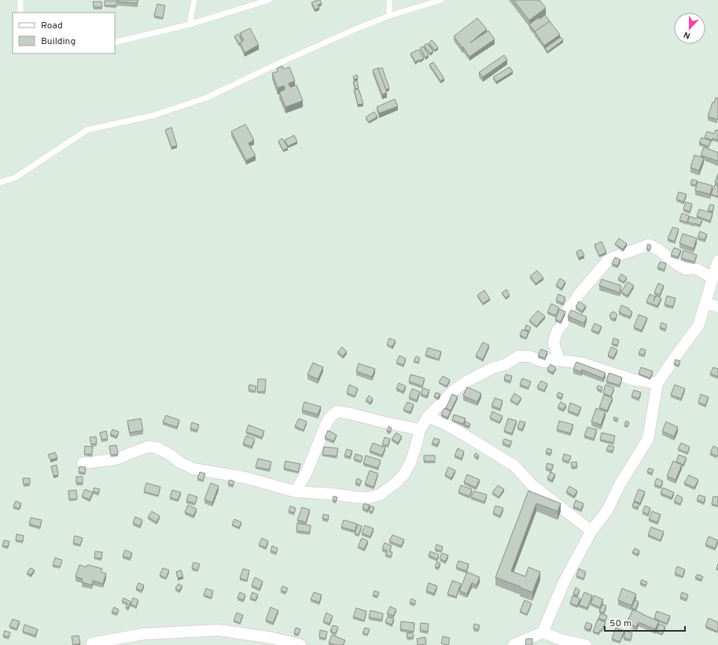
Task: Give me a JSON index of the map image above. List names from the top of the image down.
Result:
{
  "legend": ["Road", "Building"],
  "scale_bar": "50 m",
  "north": "bottom"
}
